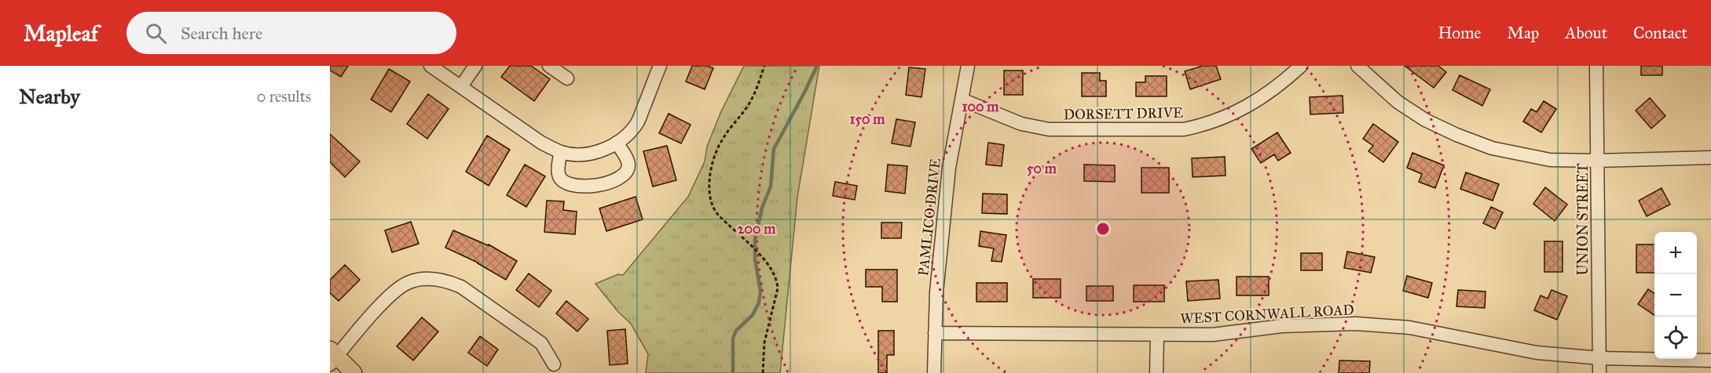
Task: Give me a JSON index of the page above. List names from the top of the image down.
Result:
{
  "streets": {
    "street": [
      "DORSETT DRIVE",
      "PAMLICO DRIVE",
      "UNION STREET",
      "WEST CORNWALL ROAD"
    ]
  },
  "crossings": [
    ["DORSETT DRIVE", "PAMLICO DRIVE"],
    ["PAMLICO DRIVE", "WEST CORNWALL ROAD"],
    ["UNION STREET", "WEST CORNWALL ROAD"]
  ],
  "page": {
    "header": "Mapleaf",
    "search": "Search here",
    "nav": [
      "Home",
      "Map",
      "About",
      "Contact"
    ],
    "heading": ["Nearby", "0 results"],
    "map_buttons": ["+", "−"]
  },
  "rings": [
    "100 m",
    "150 m",
    "50 m",
    "200 m"
  ]
}
